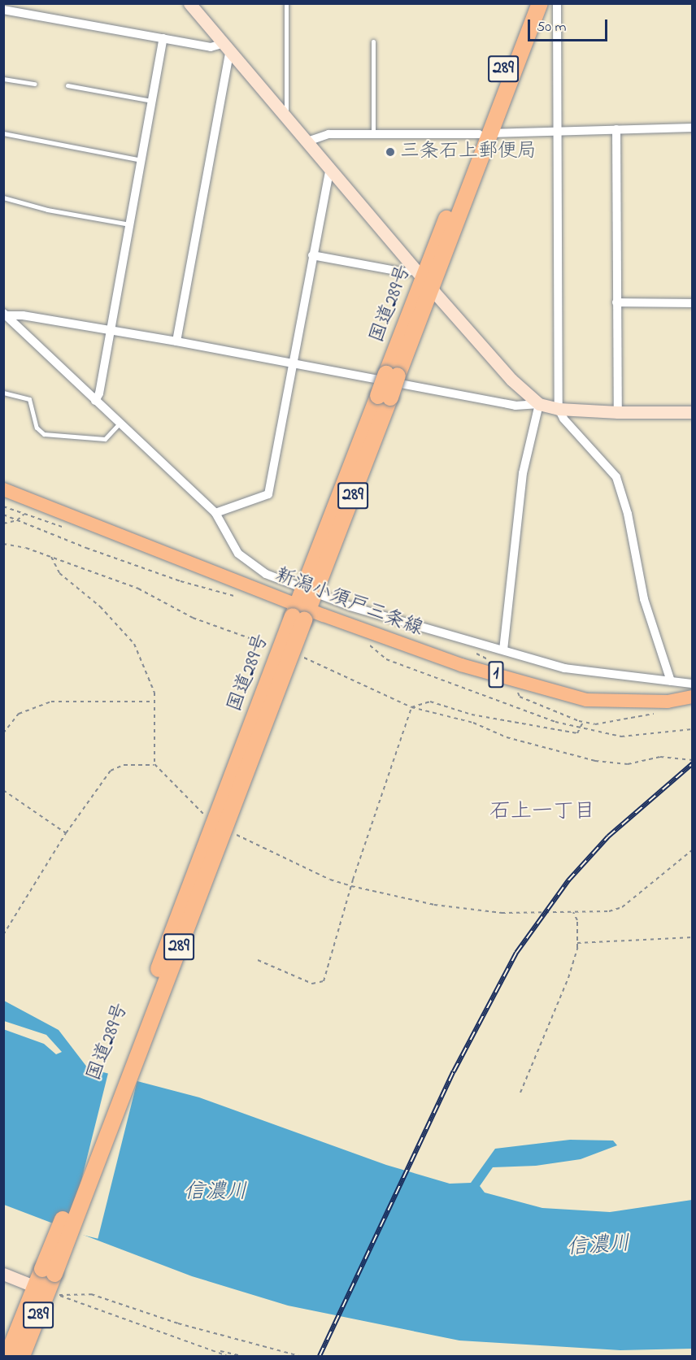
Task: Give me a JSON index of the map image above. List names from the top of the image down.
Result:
{
  "streets": {
    "highway": ["289", "国道289号"],
    "main road": ["新潟小須戸三条線", "1"]
  },
  "crossings": [
    ["国道289号", "新潟小須戸三条線"]
  ],
  "districts": ["石上一丁目"],
  "water": ["信濃川"],
  "places": ["三条石上郵便局"],
  "scale_bar": "50 m"
}
